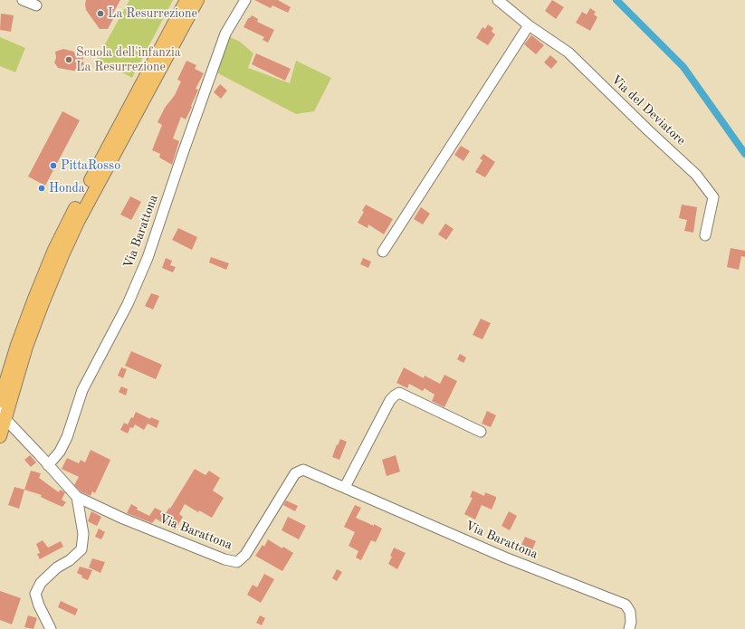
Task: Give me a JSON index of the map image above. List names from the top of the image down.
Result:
{
  "streets": {
    "street": ["Via del Deviatore", "Via Barattona"]
  },
  "places": [
    "La Resurrezione",
    "Scuola dell'infanzia La Resurrezione",
    "PittaRosso",
    "Honda"
  ]
}
